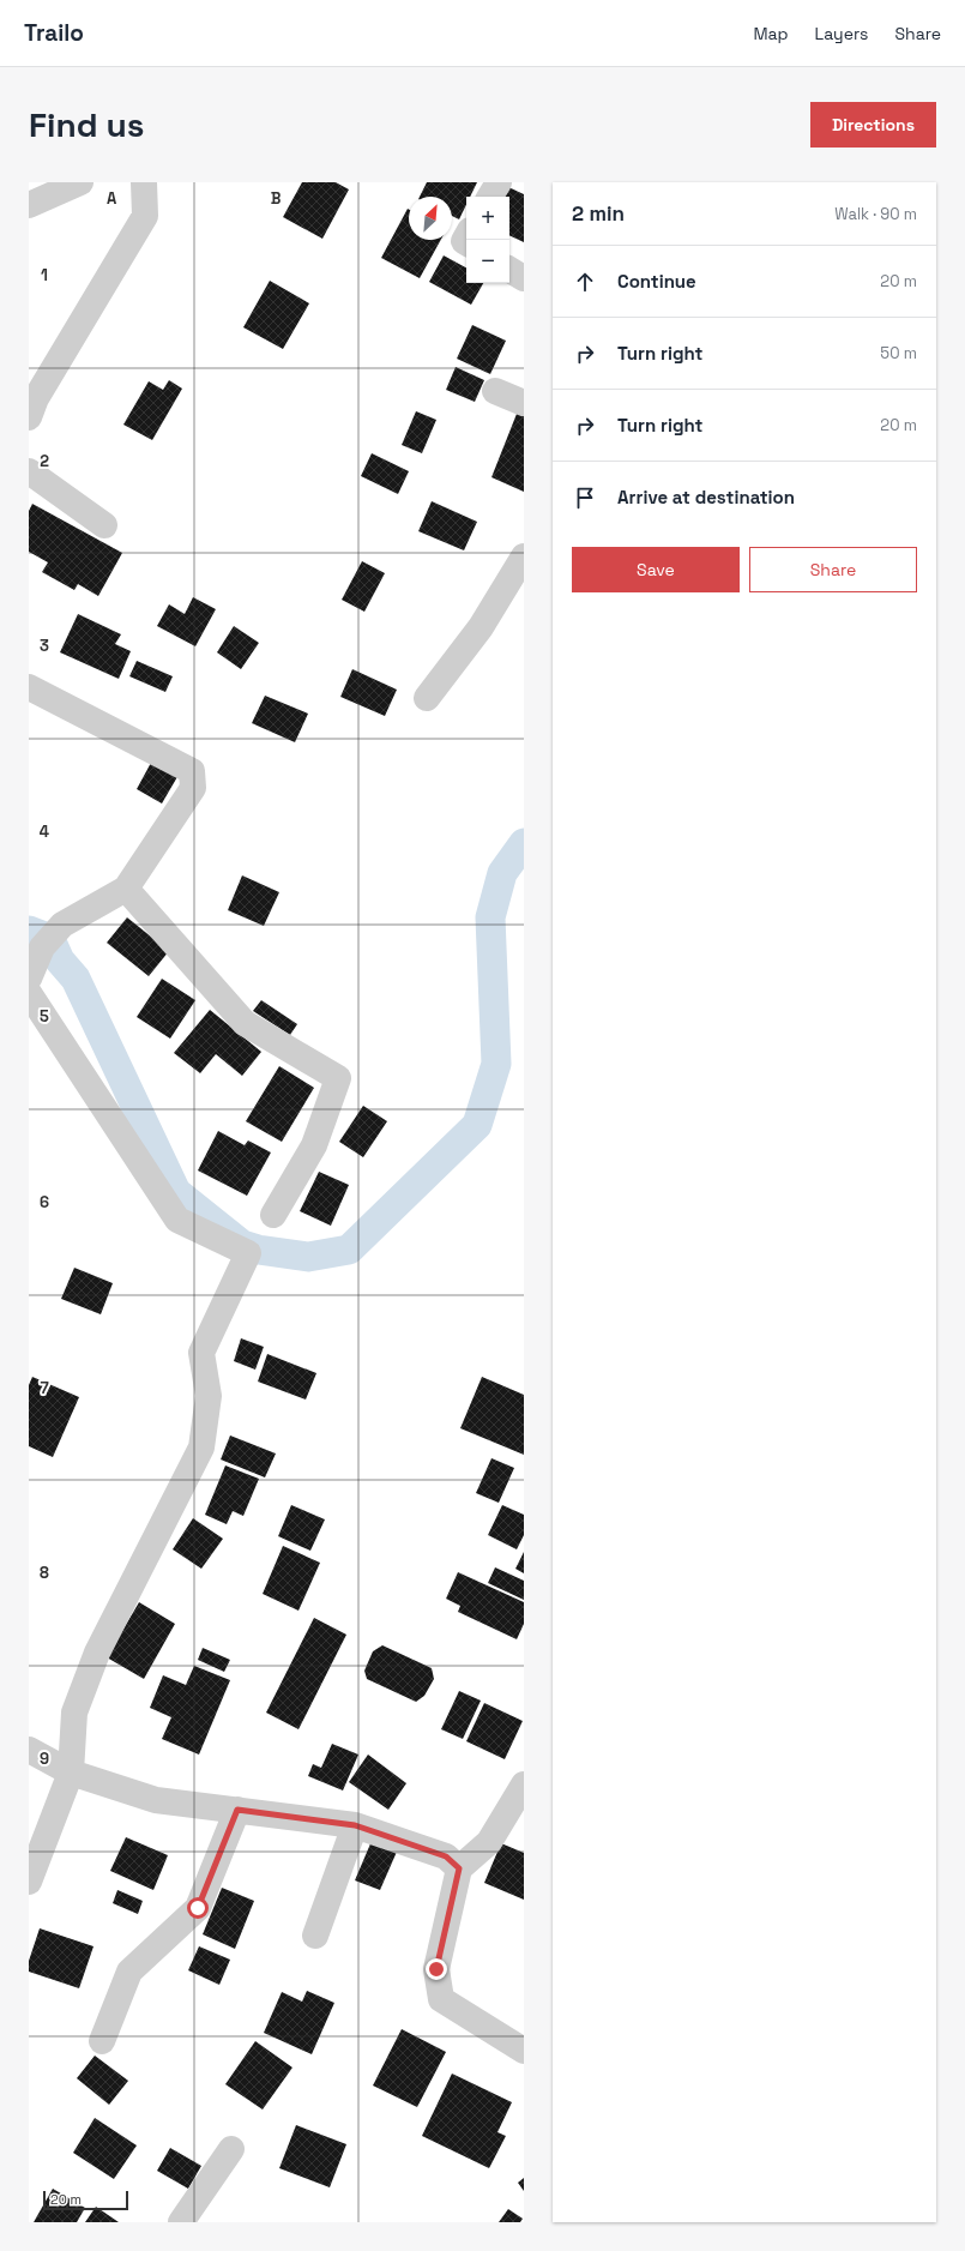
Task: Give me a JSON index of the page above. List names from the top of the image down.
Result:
{
  "scale_bar": "20 m",
  "north": "top right",
  "page": {
    "header": "Trailo",
    "nav": ["Map", "Layers", "Share"],
    "buttons": [
      "Directions",
      ["Save", "Share"]
    ],
    "title": "Find us",
    "heading": ["2 min", "Walk · 90 m"],
    "map_buttons": ["+", "−"],
    "list": [
      ["Continue", "20 m"],
      ["Turn right", "50 m"],
      ["Turn right", "20 m"],
      "Arrive at destination"
    ],
    "scale": "20 m"
  },
  "grid": {
    "columns": ["A", "B"],
    "rows": [
      "1",
      "2",
      "3",
      "4",
      "5",
      "6",
      "7",
      "8",
      "9"
    ]
  }
}
